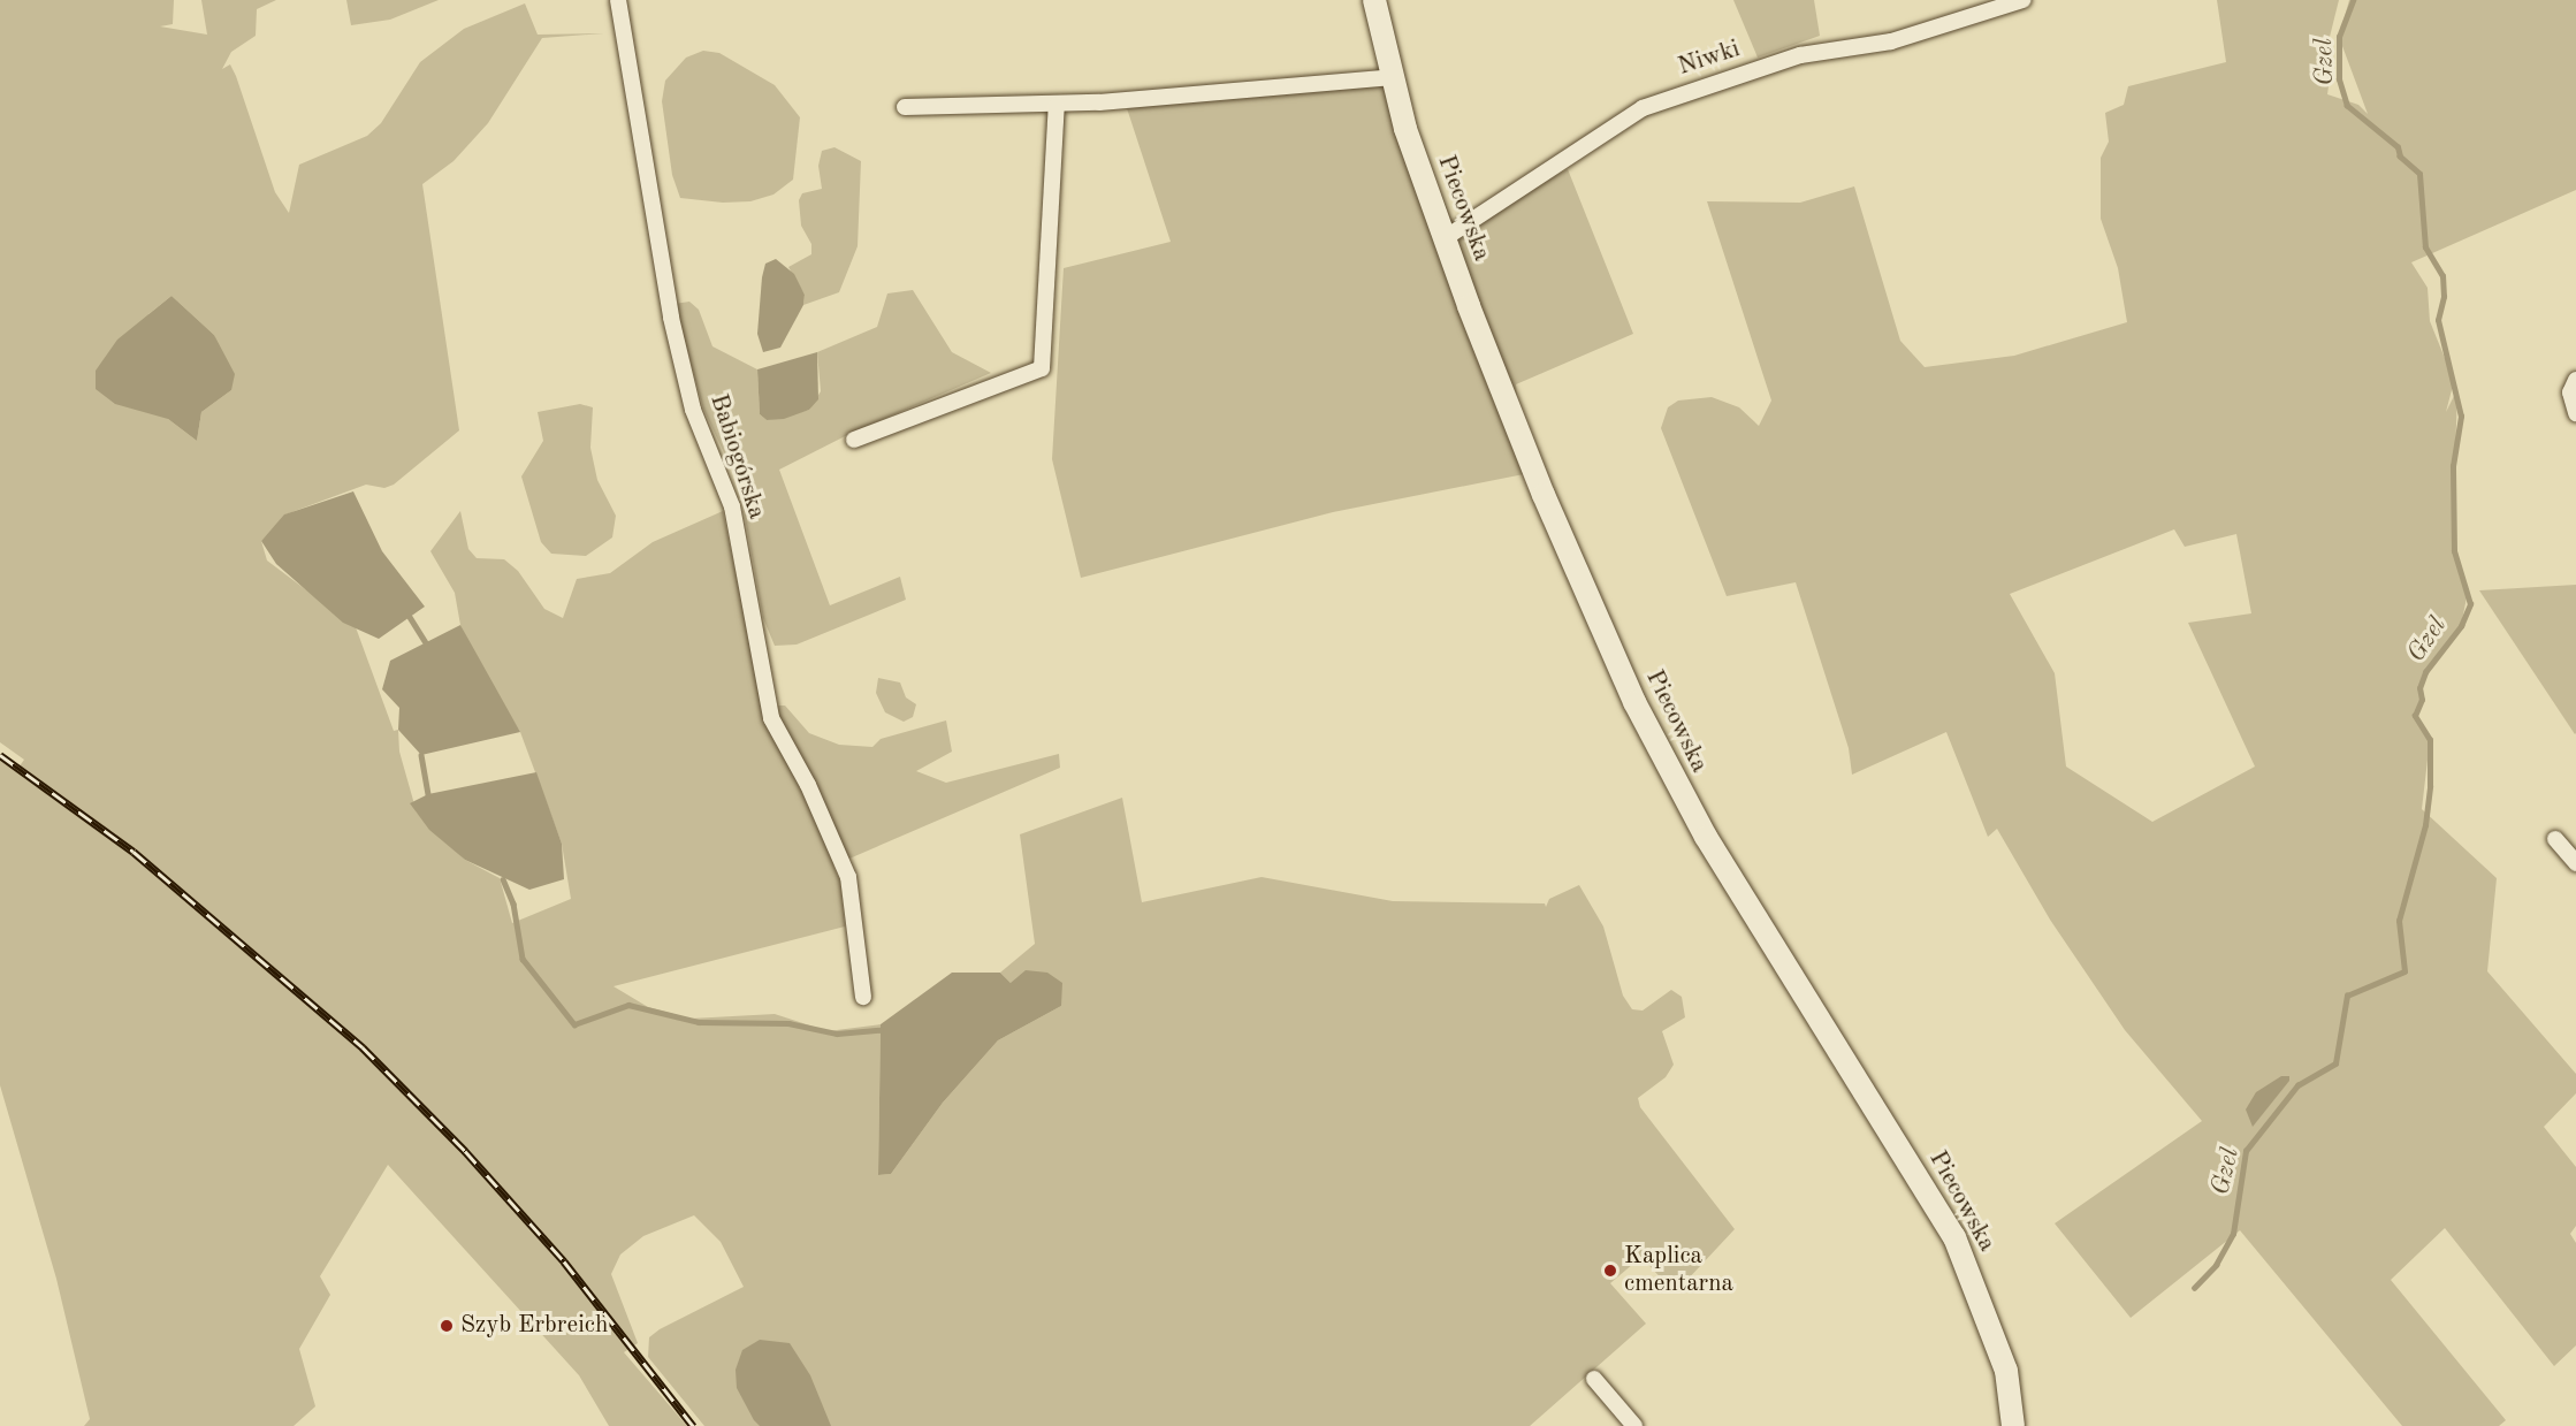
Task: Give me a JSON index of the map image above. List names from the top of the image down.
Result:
{
  "streets": {
    "street": ["Niwki", "Piecowska", "Babiogórska"]
  },
  "crossings": [
    ["Niwki", "Piecowska"]
  ],
  "water": ["Gzel"],
  "places": ["Kaplica cmentarna", "Szyb Erbreich"]
}
